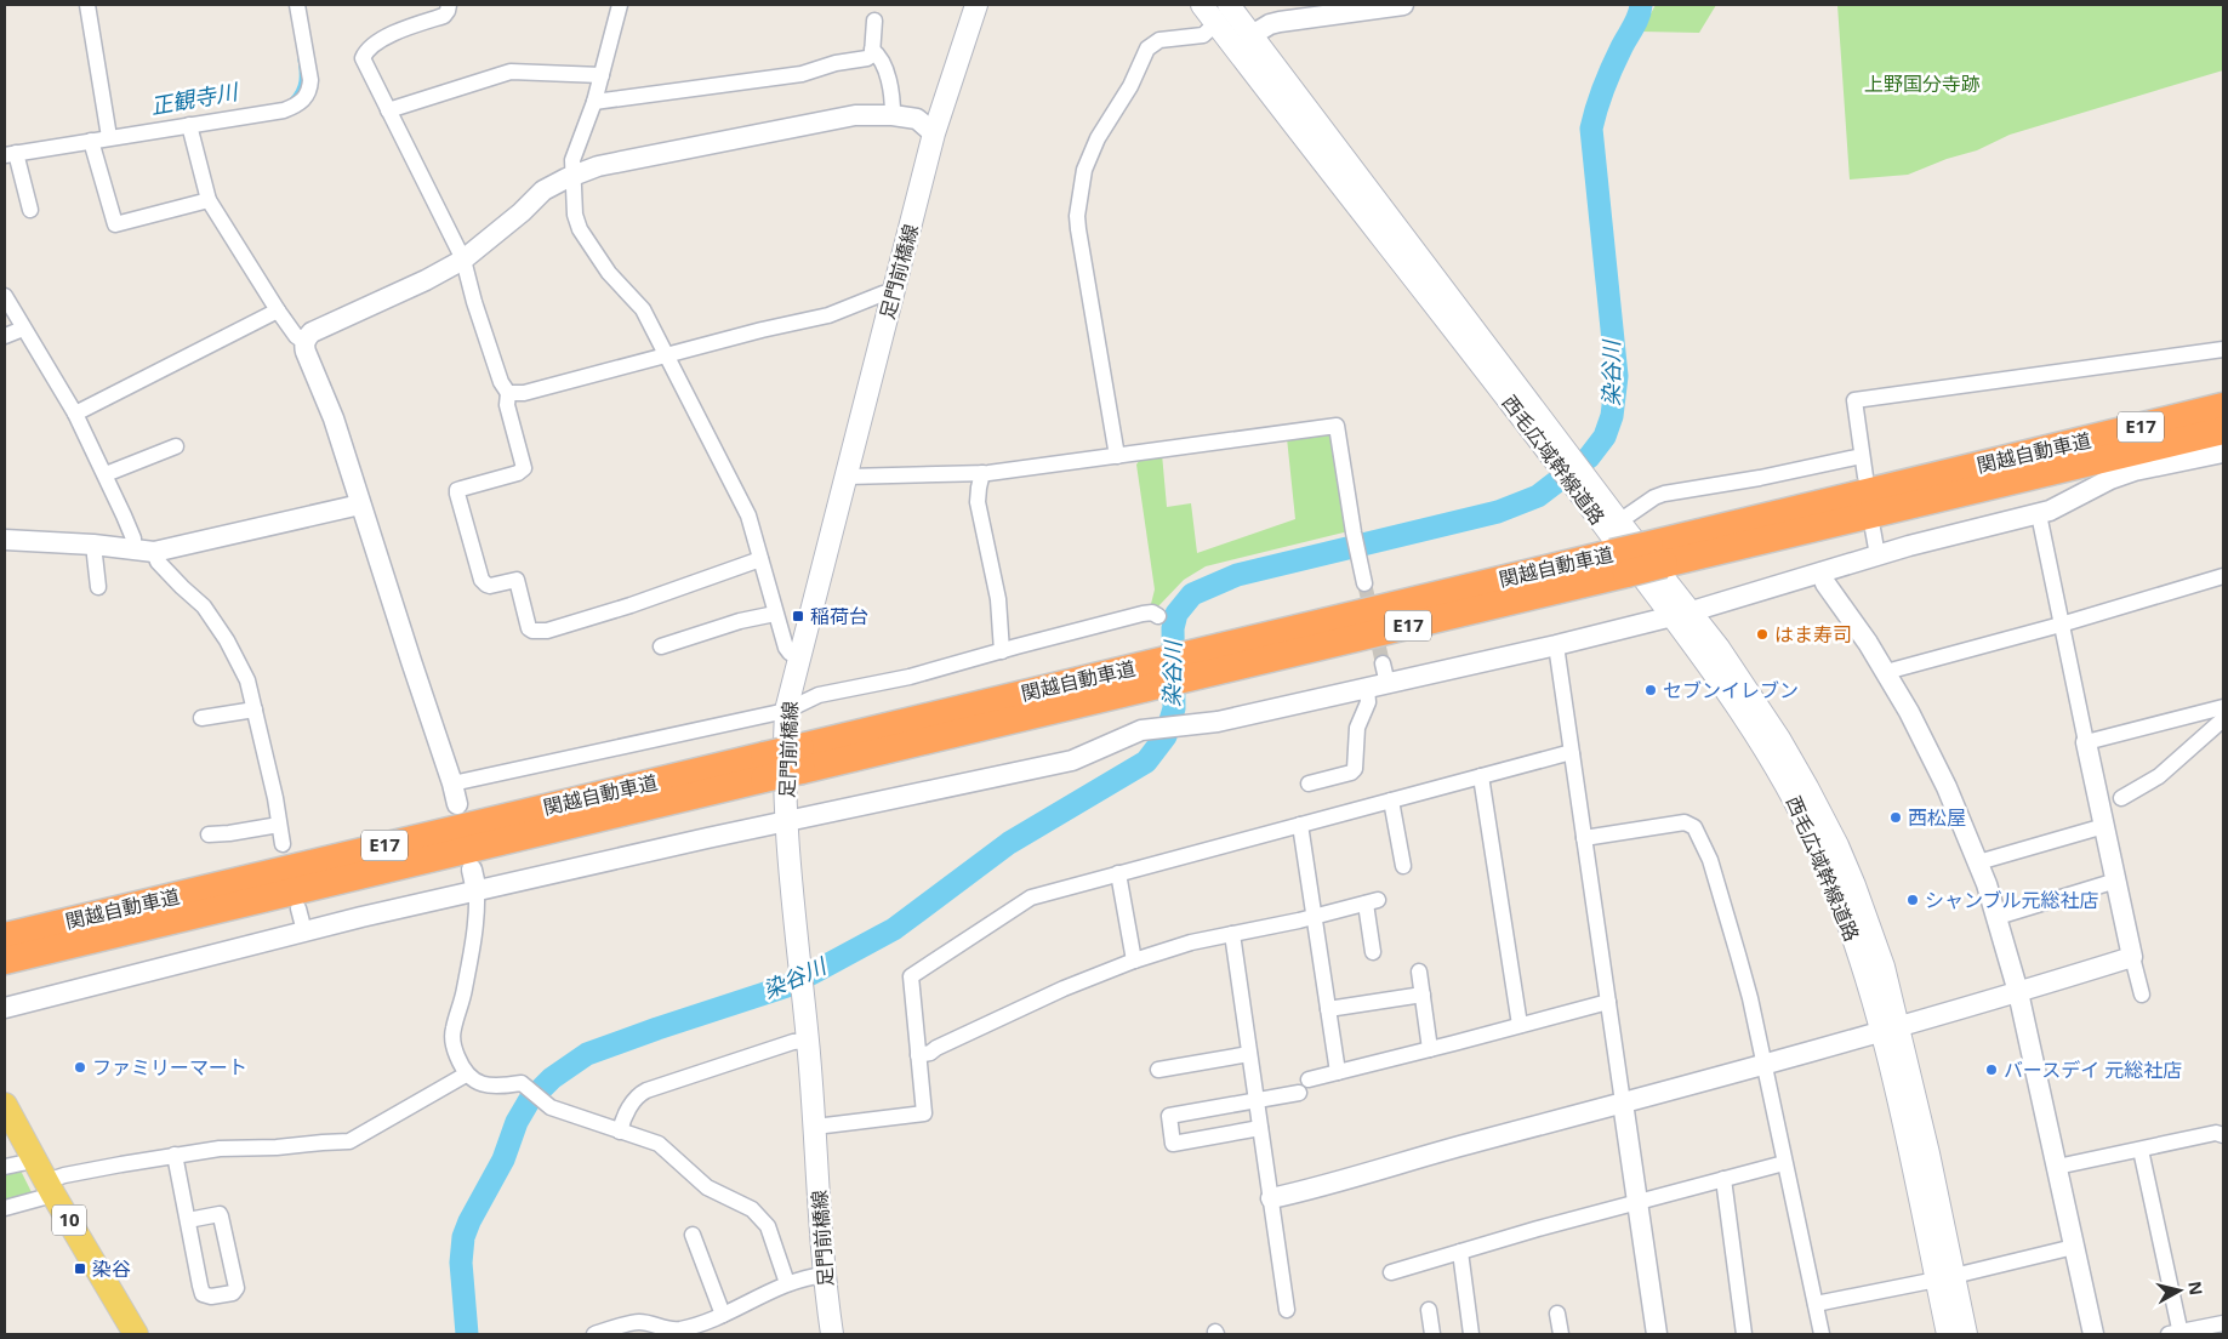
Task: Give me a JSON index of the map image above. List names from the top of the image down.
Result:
{
  "streets": {
    "highway": ["E17", "関越自動車道"],
    "main road": ["足門前橋線", "西毛広域幹線道路", "10"]
  },
  "water": ["正観寺川", "染谷川"],
  "parks": ["上野国分寺跡"],
  "places": {
    "transit": ["稲荷台", "染谷"],
    "other": [
      "はま寿司",
      "セブンイレブン",
      "西松屋",
      "シャンブル元総社店",
      "ファミリーマート",
      "バースデイ 元総社店"
    ]
  },
  "north": "right"
}
